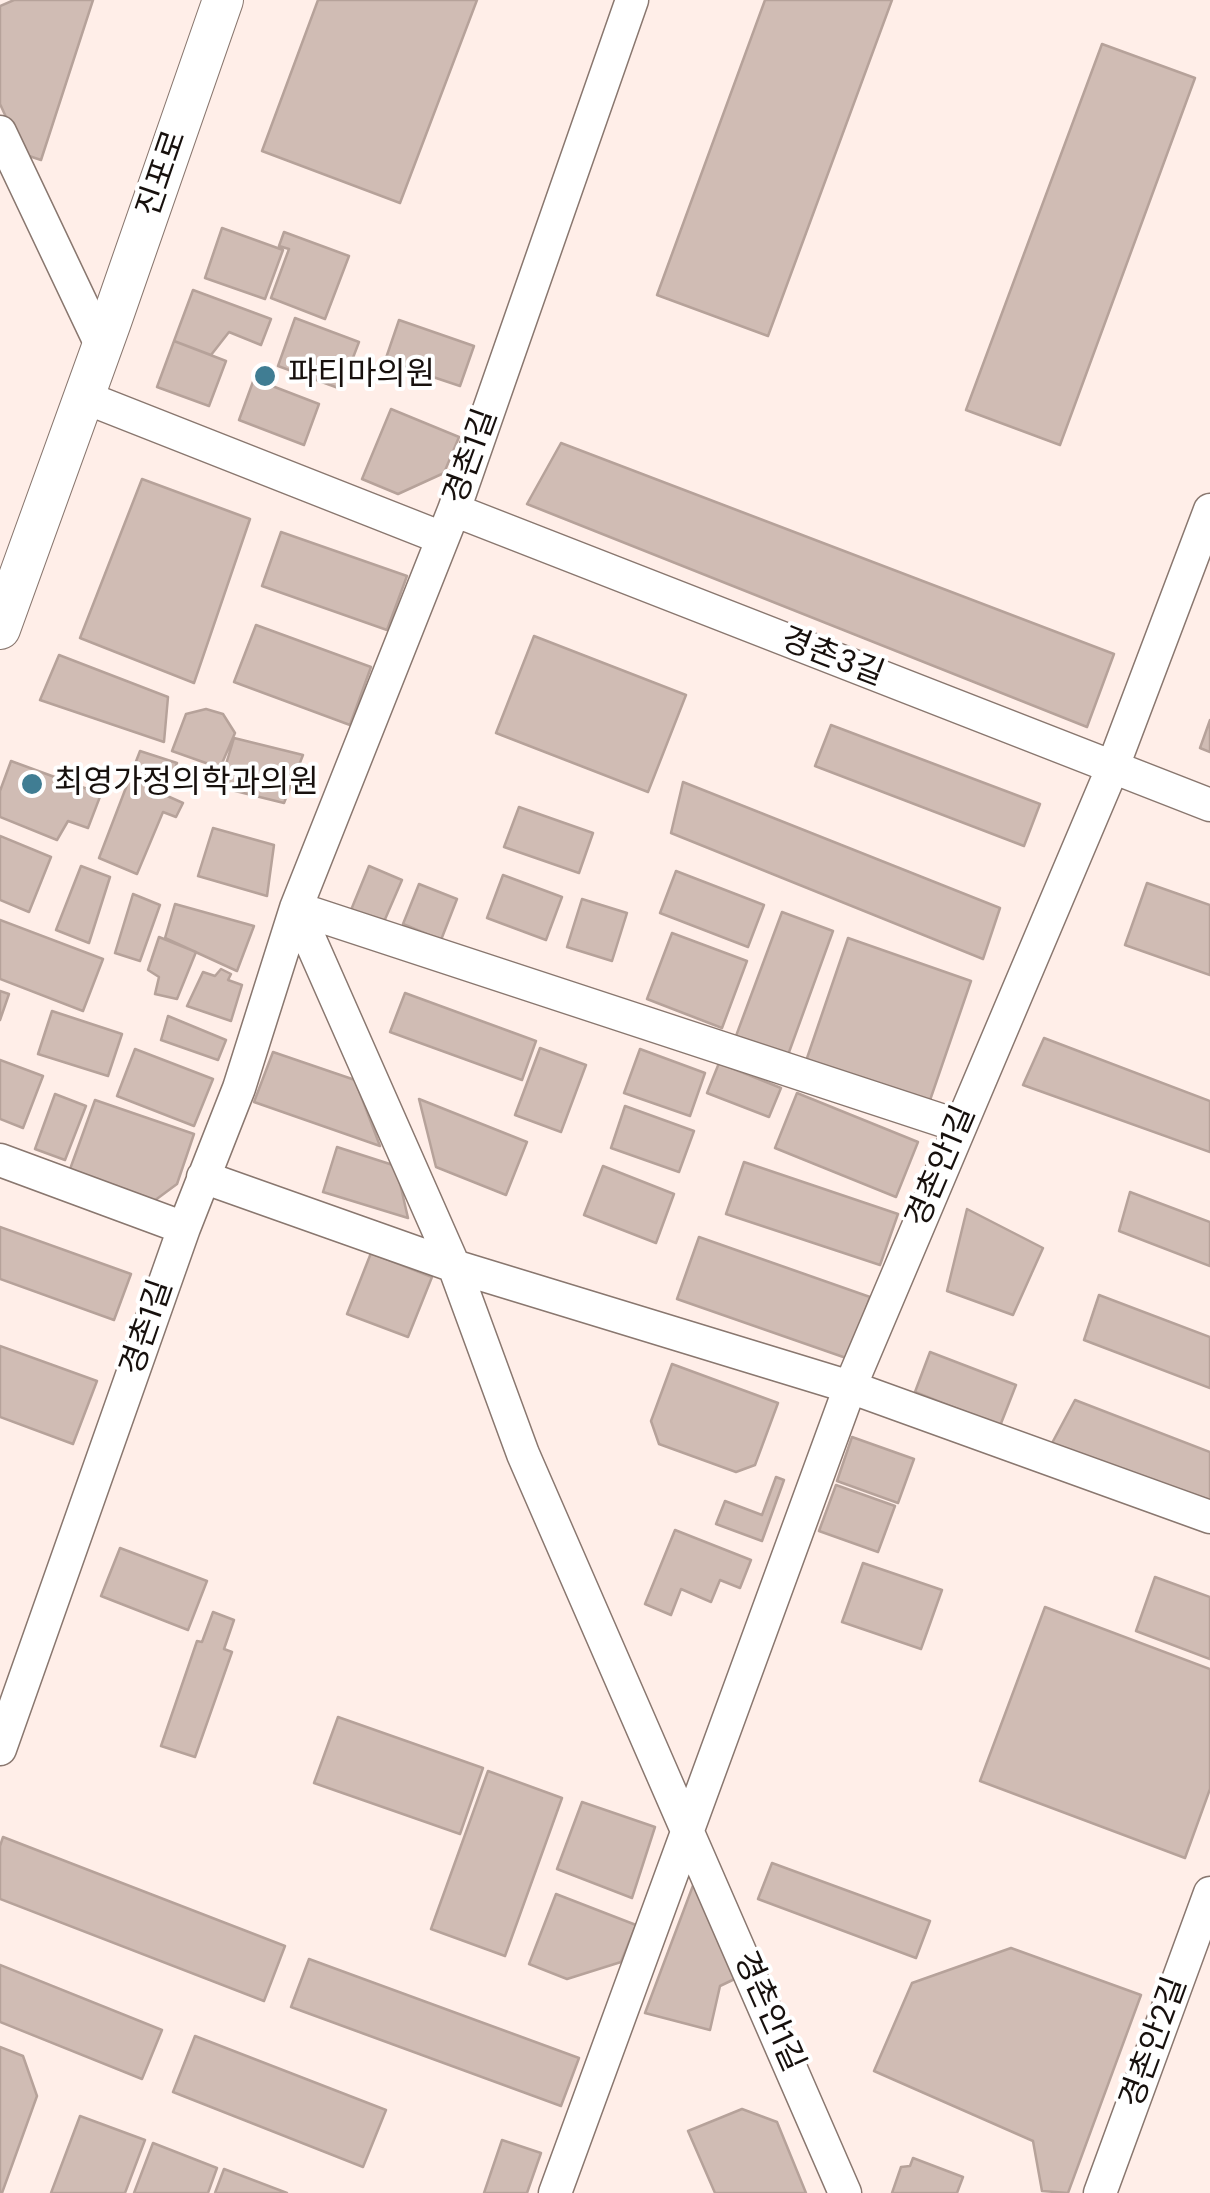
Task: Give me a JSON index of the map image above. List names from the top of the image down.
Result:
{
  "streets": {
    "street": [
      "진포로",
      "경촌1길",
      "경촌3길",
      "경촌안1길",
      "경촌안2길"
    ]
  },
  "crossings": [
    ["진포로", "경촌3길"],
    ["경촌1길", "경촌3길"],
    ["경촌3길", "경촌안1길"]
  ],
  "places": ["파티마의원", "최영가정의학과의원"]
}
